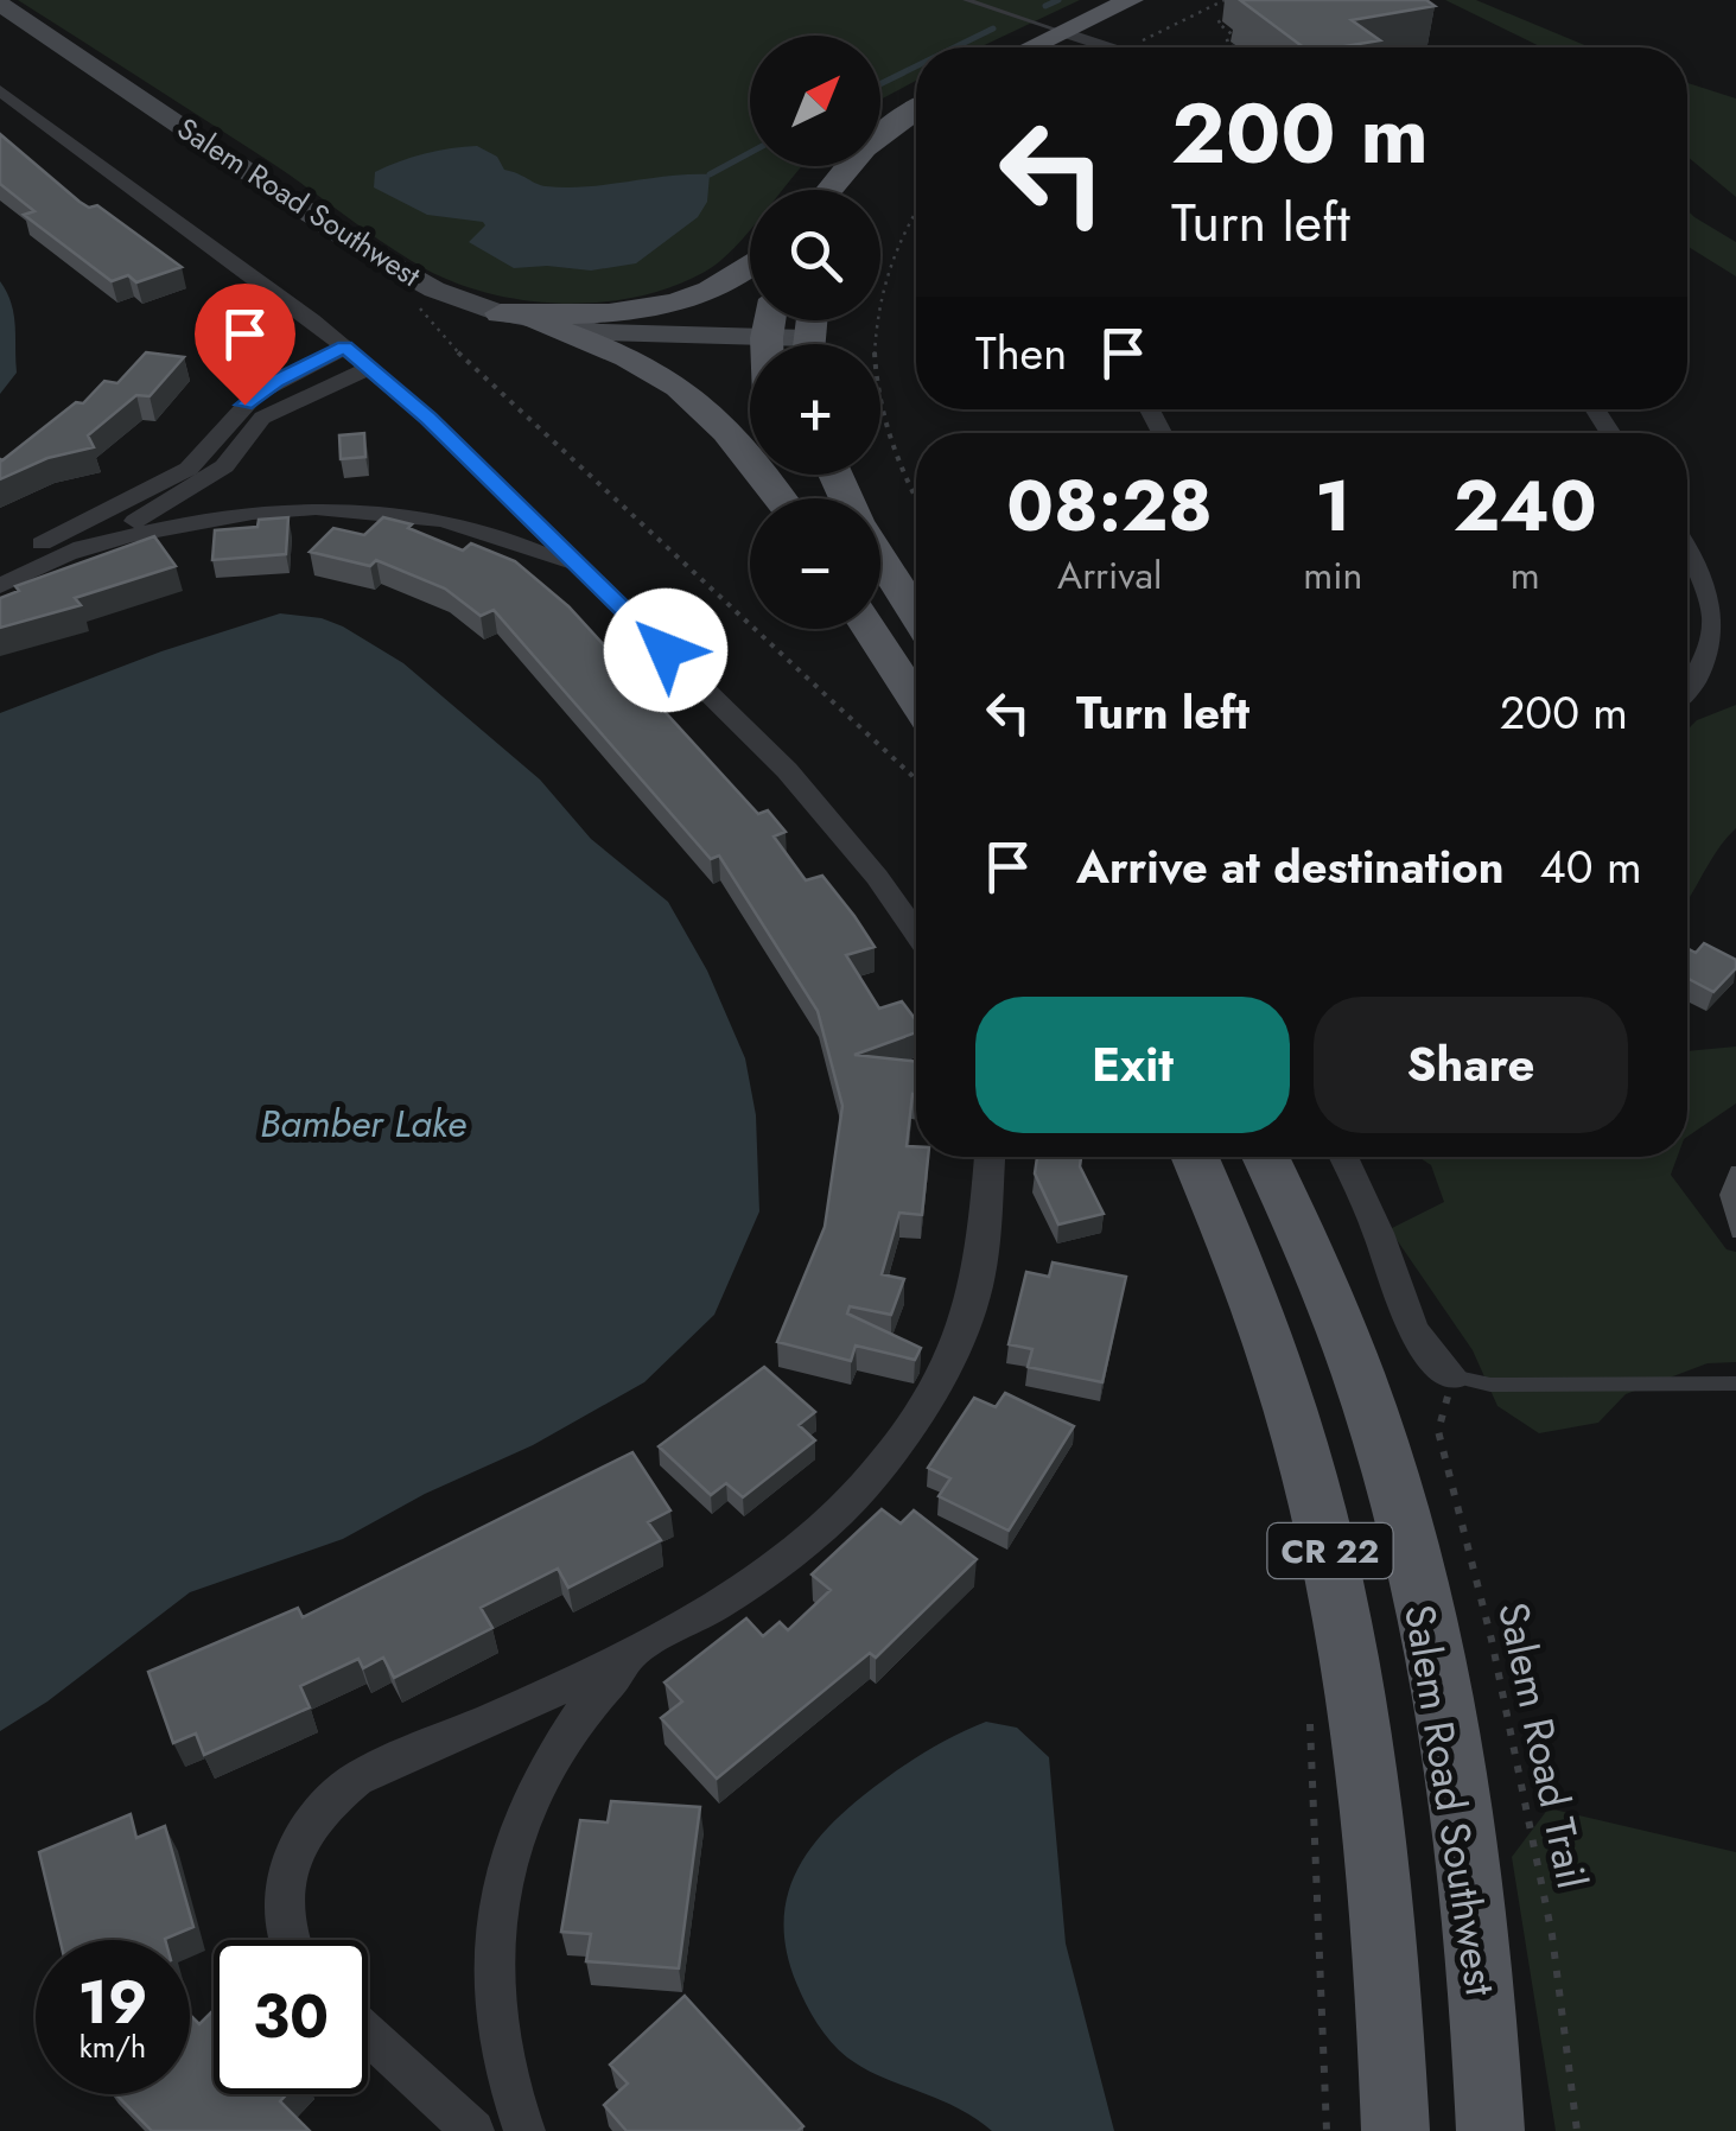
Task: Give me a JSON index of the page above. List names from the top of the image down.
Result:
{
  "streets": {
    "main road": ["Salem Road Southwest", "CR 22"],
    "path": ["Salem Road Trail"]
  },
  "water": ["Bamber Lake"],
  "north": "top right",
  "page": {
    "map_buttons": ["+", "−"],
    "turn": ["200 m", "Turn left"],
    "then": "Then",
    "eta": [
      "08:28",
      "Arrival",
      "1",
      "min",
      "240",
      "m"
    ],
    "list": [
      {
        "name": "Turn left",
        "value": "200 m"
      },
      {
        "name": "Arrive at destination",
        "value": "40 m"
      }
    ],
    "buttons": ["Exit", "Share"],
    "speed": "19 km/h",
    "limit": "30"
  }
}
